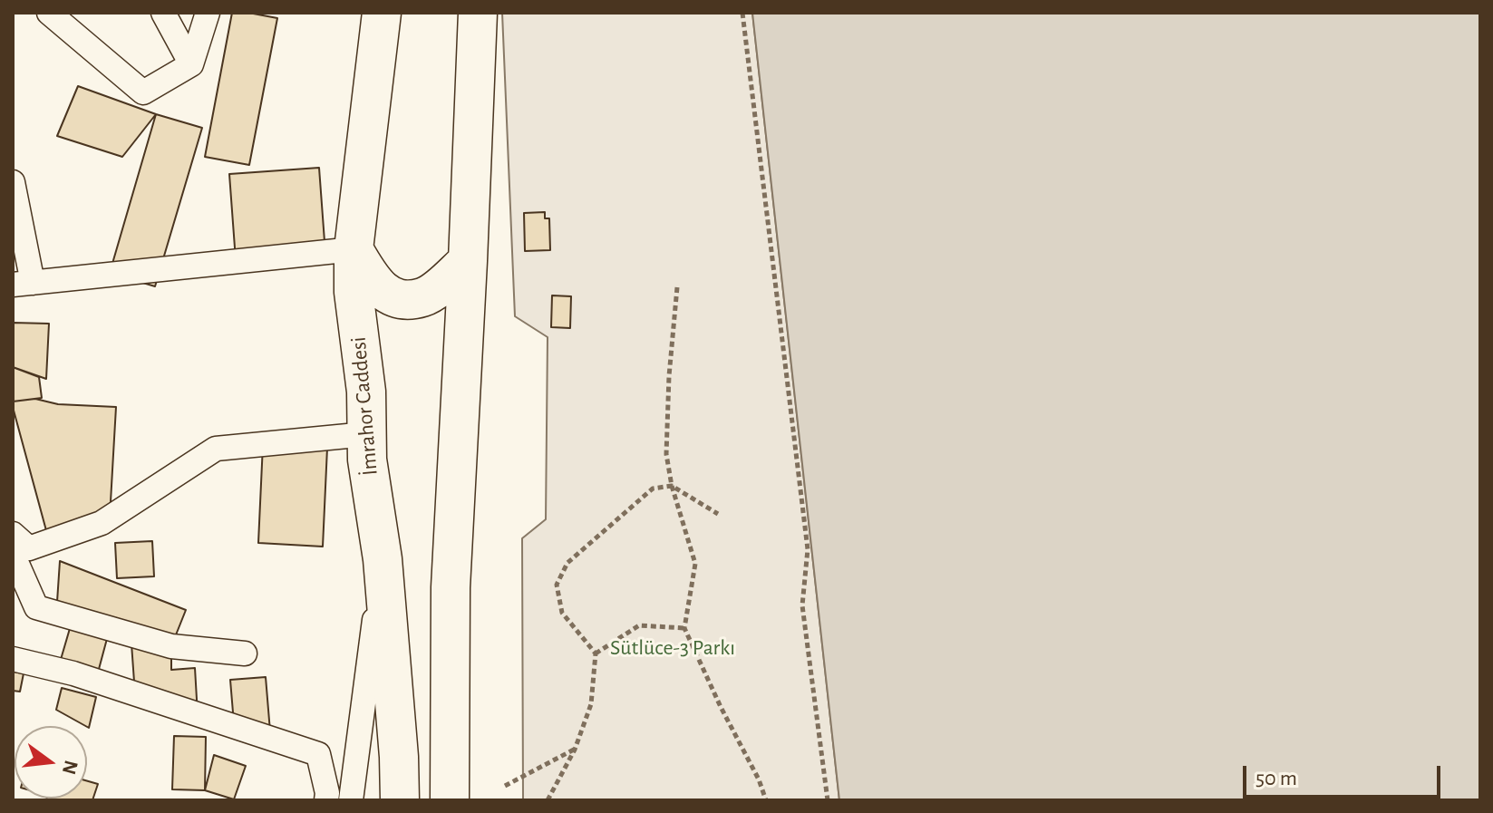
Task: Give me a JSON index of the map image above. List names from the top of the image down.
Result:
{
  "streets": {
    "main road": ["İmrahor Caddesi"]
  },
  "parks": ["Sütlüce-3 Parkı"],
  "scale_bar": "50 m",
  "north": "right"
}
